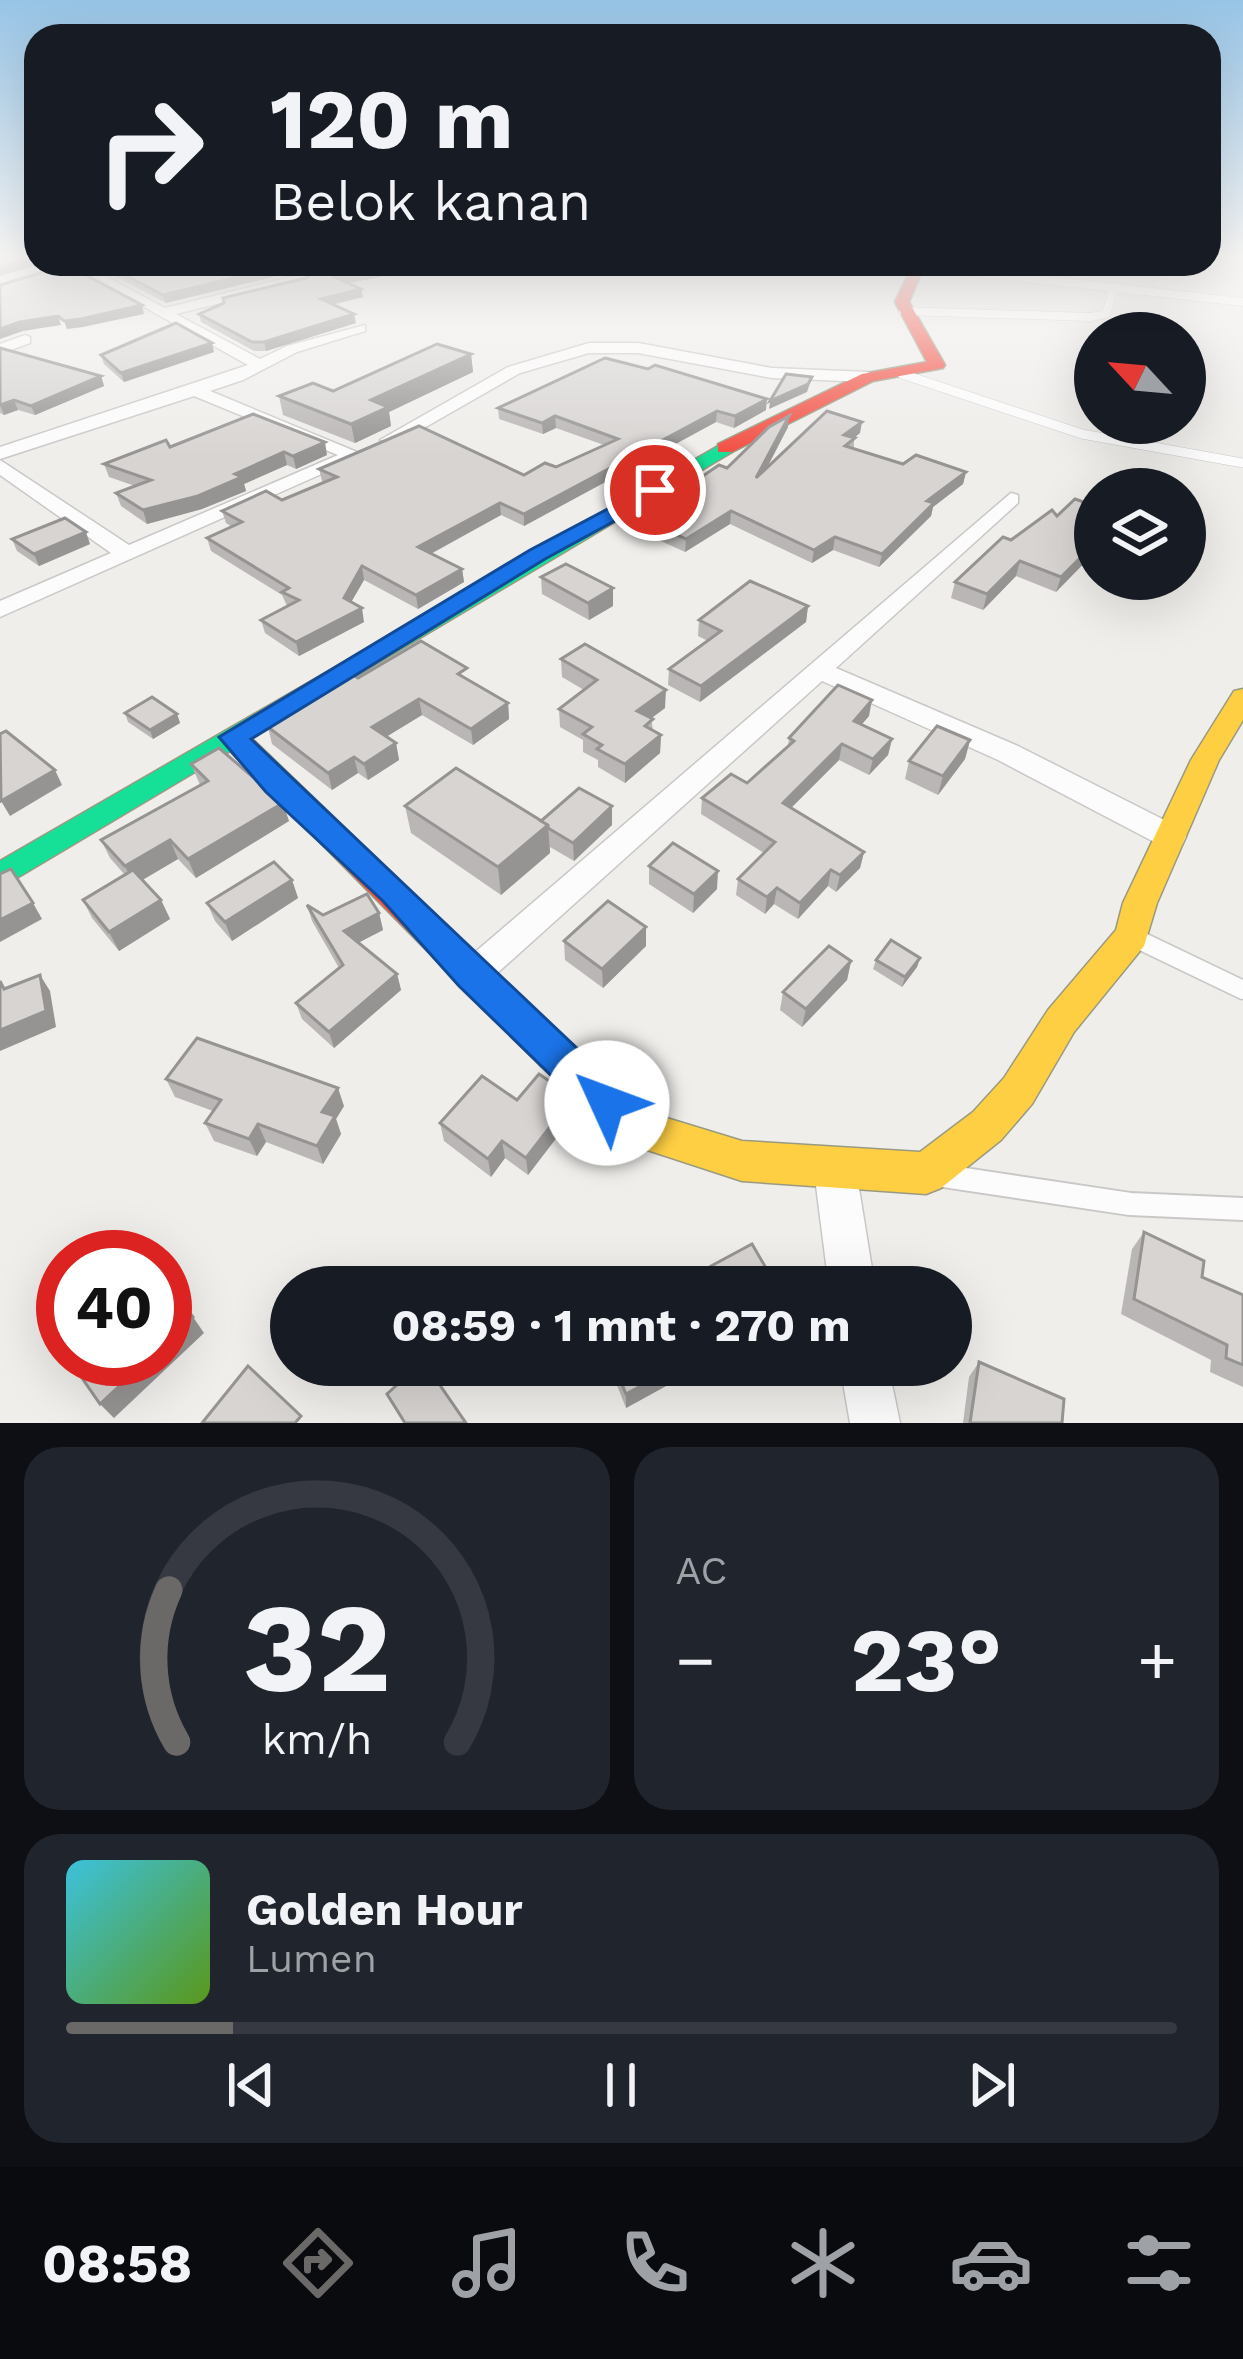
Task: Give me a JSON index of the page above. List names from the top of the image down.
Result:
{
  "north": "top left",
  "page": {
    "turn": ["120 m", "Belok kanan"],
    "limit": "40",
    "trip": "08:59 · 1 mnt · 270 m",
    "tile": "AC",
    "heat": ["−", "23°", "+"],
    "song": ["Golden Hour", "Lumen"],
    "tabs": "08:58",
    "gauge": ["32", "km/h"]
  }
}
